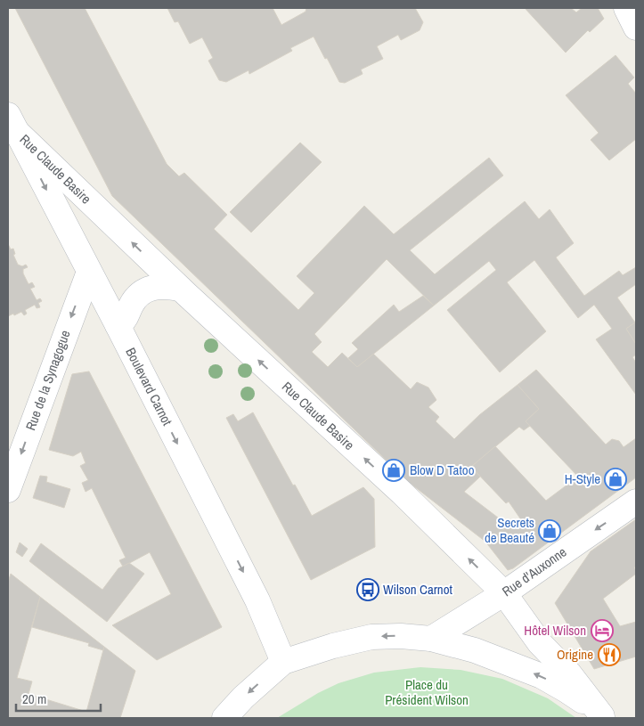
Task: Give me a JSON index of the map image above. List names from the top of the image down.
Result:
{
  "streets": {
    "main road": [
      "Rue Claude Basire",
      "Rue de la Synagogue",
      "Boulevard Carnot",
      "Rue d'Auxonne"
    ]
  },
  "crossings": [
    ["Rue Claude Basire", "Boulevard Carnot"],
    ["Rue Claude Basire", "Rue d'Auxonne"],
    ["Rue de la Synagogue", "Boulevard Carnot"]
  ],
  "one_way": [
    "Rue Claude Basire",
    "Rue de la Synagogue",
    "Boulevard Carnot",
    "Rue d'Auxonne"
  ],
  "parks": ["Place du Président Wilson"],
  "places": {
    "shop": ["Blow D Tatoo", "H-Style", "Secrets de Beauté"],
    "bus stop": ["Wilson Carnot"],
    "hotel": ["Hôtel Wilson"],
    "restaurant": ["Origine"]
  },
  "scale_bar": "20 m"
}
